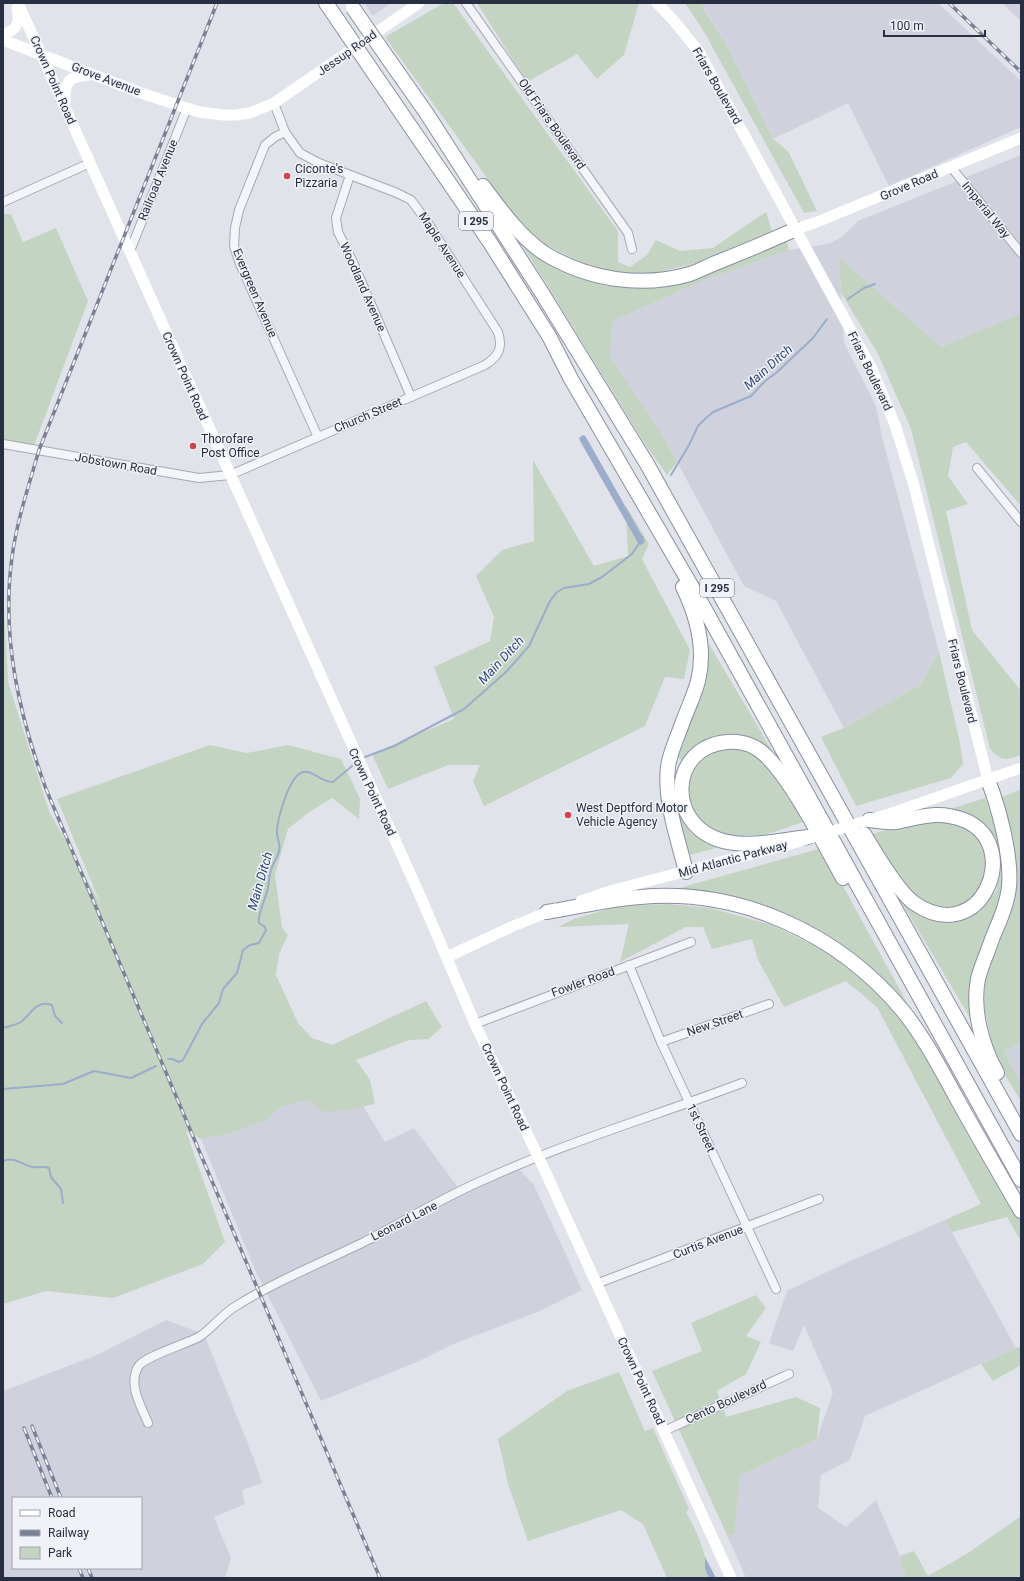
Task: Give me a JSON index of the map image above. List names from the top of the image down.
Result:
{
  "streets": {
    "highway": ["I 295"],
    "main road": [
      "Jessup Road",
      "Grove Avenue",
      "Crown Point Road",
      "Friars Boulevard",
      "Grove Road",
      "Mid Atlantic Parkway"
    ],
    "street": [
      "Old Friars Boulevard",
      "Railroad Avenue",
      "Imperial Way",
      "Maple Avenue",
      "Woodland Avenue",
      "Evergreen Avenue",
      "Church Street",
      "Jobstown Road",
      "Fowler Road",
      "New Street",
      "1st Street",
      "Leonard Lane",
      "Curtis Avenue",
      "Cento Boulevard"
    ]
  },
  "crossings": [
    ["Jessup Road", "Grove Avenue"],
    ["Jessup Road", "Railroad Avenue"],
    ["Jessup Road", "Maple Avenue"],
    ["Grove Avenue", "Crown Point Road"],
    ["Grove Avenue", "Railroad Avenue"],
    ["Crown Point Road", "Railroad Avenue"],
    ["Crown Point Road", "Church Street"],
    ["Crown Point Road", "Jobstown Road"],
    ["Crown Point Road", "Mid Atlantic Parkway"],
    ["Crown Point Road", "Fowler Road"],
    ["Crown Point Road", "Leonard Lane"],
    ["Crown Point Road", "Curtis Avenue"],
    ["Crown Point Road", "Cento Boulevard"],
    ["Friars Boulevard", "Grove Road"],
    ["Grove Road", "Imperial Way"],
    ["Maple Avenue", "Woodland Avenue"],
    ["Maple Avenue", "Evergreen Avenue"],
    ["Maple Avenue", "Church Street"],
    ["Woodland Avenue", "Church Street"],
    ["Evergreen Avenue", "Church Street"],
    ["Church Street", "Jobstown Road"],
    ["Fowler Road", "1st Street"],
    ["New Street", "1st Street"],
    ["1st Street", "Leonard Lane"],
    ["1st Street", "Curtis Avenue"]
  ],
  "water": ["Main Ditch"],
  "places": ["Ciconte's Pizzaria", "Thorofare Post Office", "West Deptford Motor Vehicle Agency"],
  "legend": ["Road", "Railway", "Park"],
  "scale_bar": "100 m"
}
